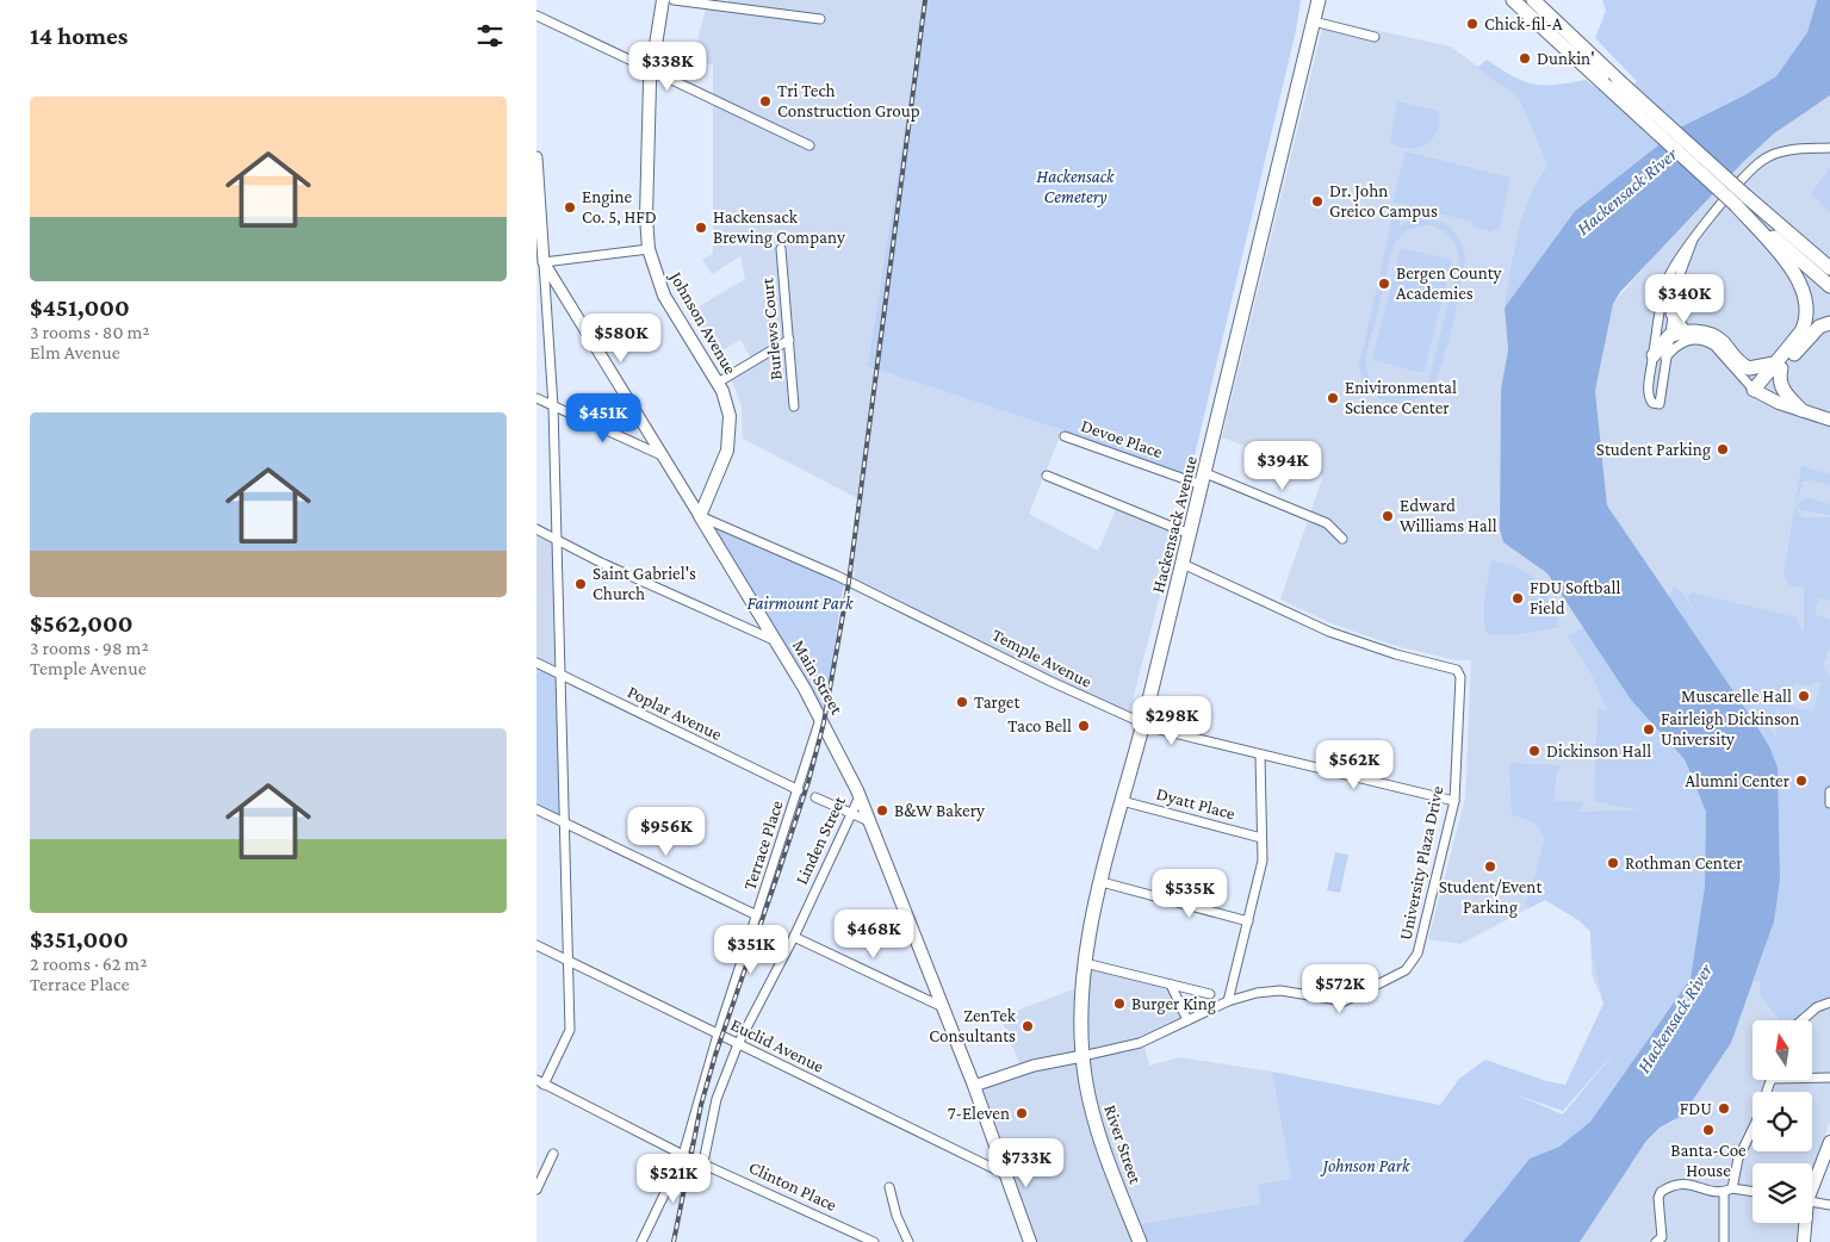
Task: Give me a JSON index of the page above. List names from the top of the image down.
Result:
{
  "streets": {
    "main road": [
      "Johnson Avenue",
      "Hackensack Avenue",
      "Main Street",
      "River Street"
    ],
    "street": [
      "Burlews Court",
      "Devoe Place",
      "Temple Avenue",
      "Poplar Avenue",
      "Dyatt Place",
      "Linden Street",
      "Terrace Place",
      "University Plaza Drive",
      "Euclid Avenue",
      "Clinton Place"
    ]
  },
  "crossings": [
    ["Johnson Avenue", "Temple Avenue"],
    ["Johnson Avenue", "Main Street"],
    ["Devoe Place", "Hackensack Avenue"],
    ["Hackensack Avenue", "Temple Avenue"],
    ["Hackensack Avenue", "Dyatt Place"],
    ["Hackensack Avenue", "University Plaza Drive"],
    ["Hackensack Avenue", "River Street"],
    ["Temple Avenue", "Main Street"],
    ["Temple Avenue", "University Plaza Drive"],
    ["Main Street", "Linden Street"],
    ["Main Street", "Terrace Place"],
    ["Main Street", "University Plaza Drive"],
    ["Main Street", "Euclid Avenue"],
    ["Poplar Avenue", "Terrace Place"],
    ["Linden Street", "Euclid Avenue"],
    ["Linden Street", "Clinton Place"],
    ["Terrace Place", "Euclid Avenue"],
    ["Terrace Place", "Clinton Place"],
    ["University Plaza Drive", "River Street"]
  ],
  "water": ["Hackensack River"],
  "parks": ["Hackensack Cemetery", "Fairmount Park", "Johnson Park"],
  "places": [
    "Chick-fil-A",
    "Dunkin'",
    "Tri Tech Construction Group",
    "Dr. John Greico Campus",
    "Engine Co. 5, HFD",
    "Hackensack Brewing Company",
    "Bergen County Academies",
    "Enivironmental Science Center",
    "Student Parking",
    "Edward Williams Hall",
    "Saint Gabriel's Church",
    "FDU Softball Field",
    "Muscarelle Hall",
    "Target",
    "Taco Bell",
    "Fairleigh Dickinson University",
    "Dickinson Hall",
    "Alumni Center",
    "B&W Bakery",
    "Rothman Center",
    "Student/Event Parking",
    "Burger King",
    "ZenTek Consultants",
    "FDU",
    "7-Eleven",
    "Banta-Coe House"
  ],
  "north": "top",
  "page": {
    "heading": "14 homes",
    "price": [
      "$338K",
      "$340K",
      "$580K",
      "$451K",
      "$394K",
      "$298K",
      "$562K",
      "$956K",
      "$535K",
      "$468K",
      "$351K",
      "$572K",
      "$733K",
      "$521K"
    ],
    "list": [
      {
        "name": "$451,000",
        "note": "3 rooms · 80 m² · Elm Avenue"
      },
      {
        "name": "$562,000",
        "note": "3 rooms · 98 m² · Temple Avenue"
      },
      {
        "name": "$351,000",
        "note": "2 rooms · 62 m² · Terrace Place"
      }
    ]
  }
}
